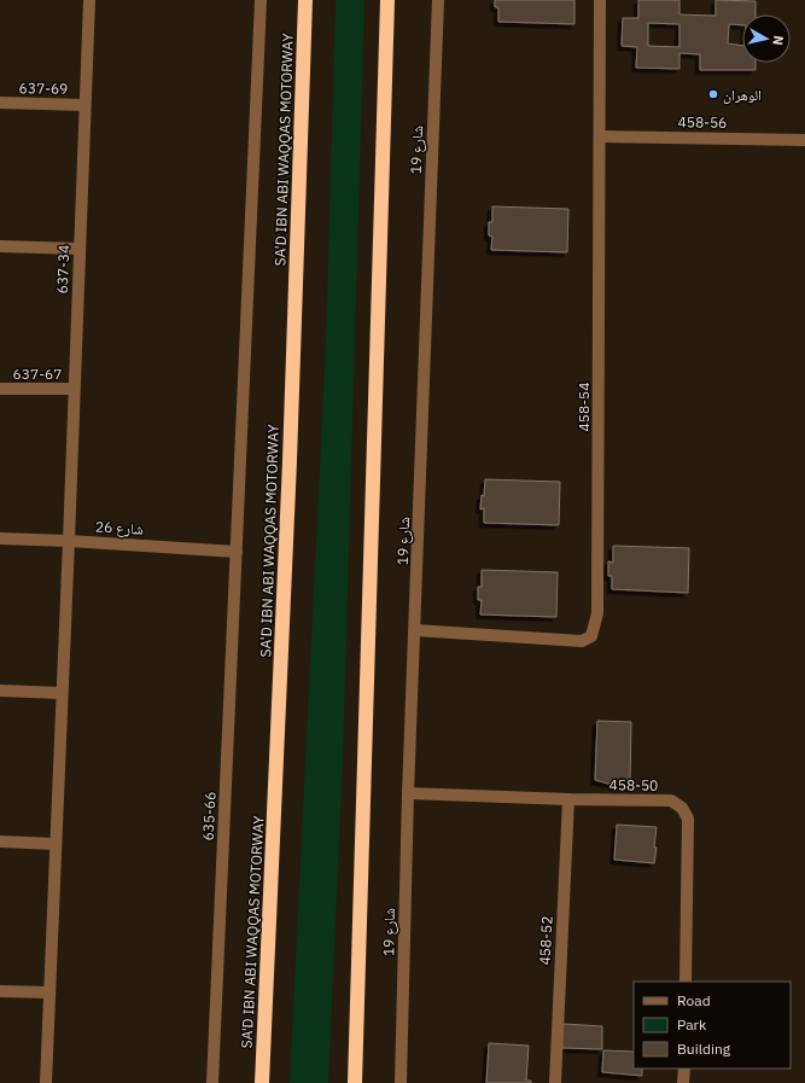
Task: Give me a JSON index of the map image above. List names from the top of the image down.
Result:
{
  "streets": {
    "highway": ["SA'D IBN ABI WAQQAS MOTORWAY"],
    "street": [
      "637-69",
      "458-56",
      "شارع 19",
      "637-34",
      "637-67",
      "458-54",
      "شارع 26",
      "458-50",
      "635-66",
      "458-52"
    ]
  },
  "crossings": [
    ["637-69", "637-34"],
    ["458-56", "458-54"],
    ["شارع 19", "458-54"],
    ["شارع 19", "458-50"],
    ["637-34", "637-67"],
    ["637-34", "شارع 26"],
    ["شارع 26", "635-66"],
    ["458-50", "458-52"]
  ],
  "places": ["الوهران"],
  "legend": ["Road", "Park", "Building"],
  "north": "right"
}
